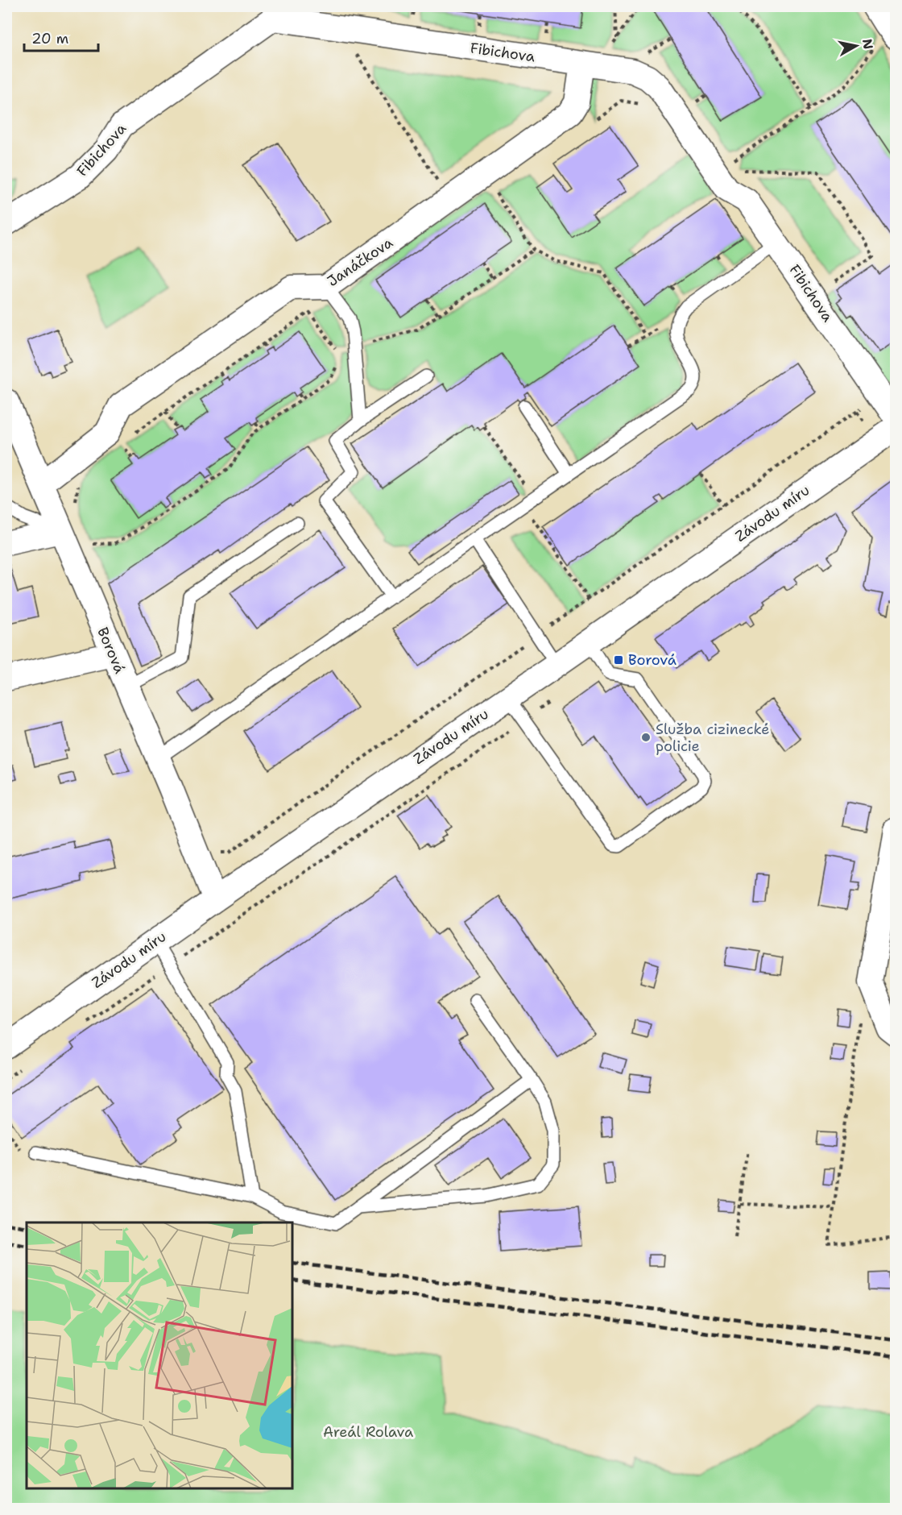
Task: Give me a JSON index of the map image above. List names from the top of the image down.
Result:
{
  "streets": {
    "street": [
      "Fibichova",
      "Janáčkova",
      "Závodu míru",
      "Borová"
    ]
  },
  "crossings": [
    ["Fibichova", "Janáčkova"],
    ["Závodu míru", "Borová"]
  ],
  "parks": ["Areál Rolava"],
  "places": {
    "transit": ["Borová"],
    "other": ["Služba cizinecké policie"]
  },
  "scale_bar": "20 m",
  "north": "right"
}
